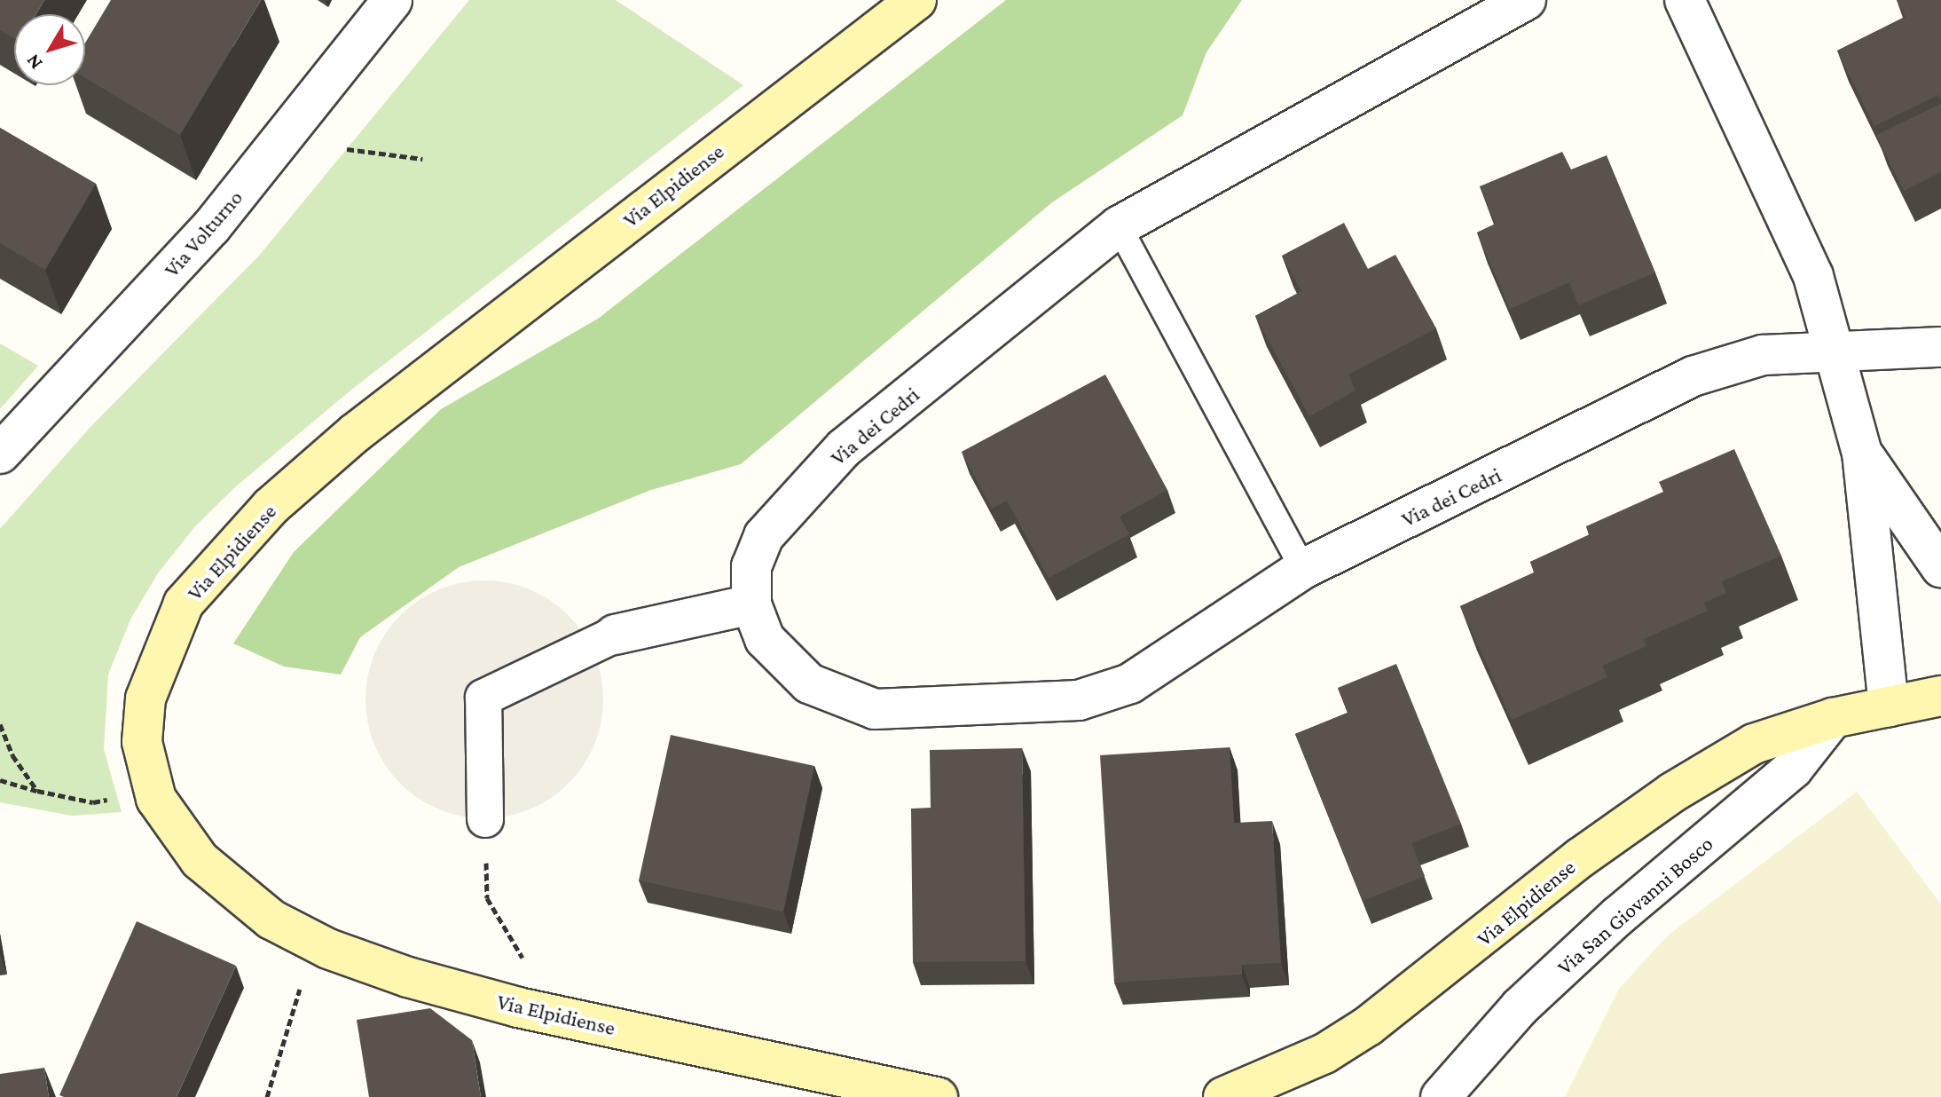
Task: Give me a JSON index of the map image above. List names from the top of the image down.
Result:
{
  "streets": {
    "main road": ["Via Elpidiense"],
    "street": ["Via Volturno", "Via dei Cedri", "Via San Giovanni Bosco"]
  },
  "crossings": [
    ["Via Elpidiense", "Via San Giovanni Bosco"]
  ],
  "north": "bottom left"
}
